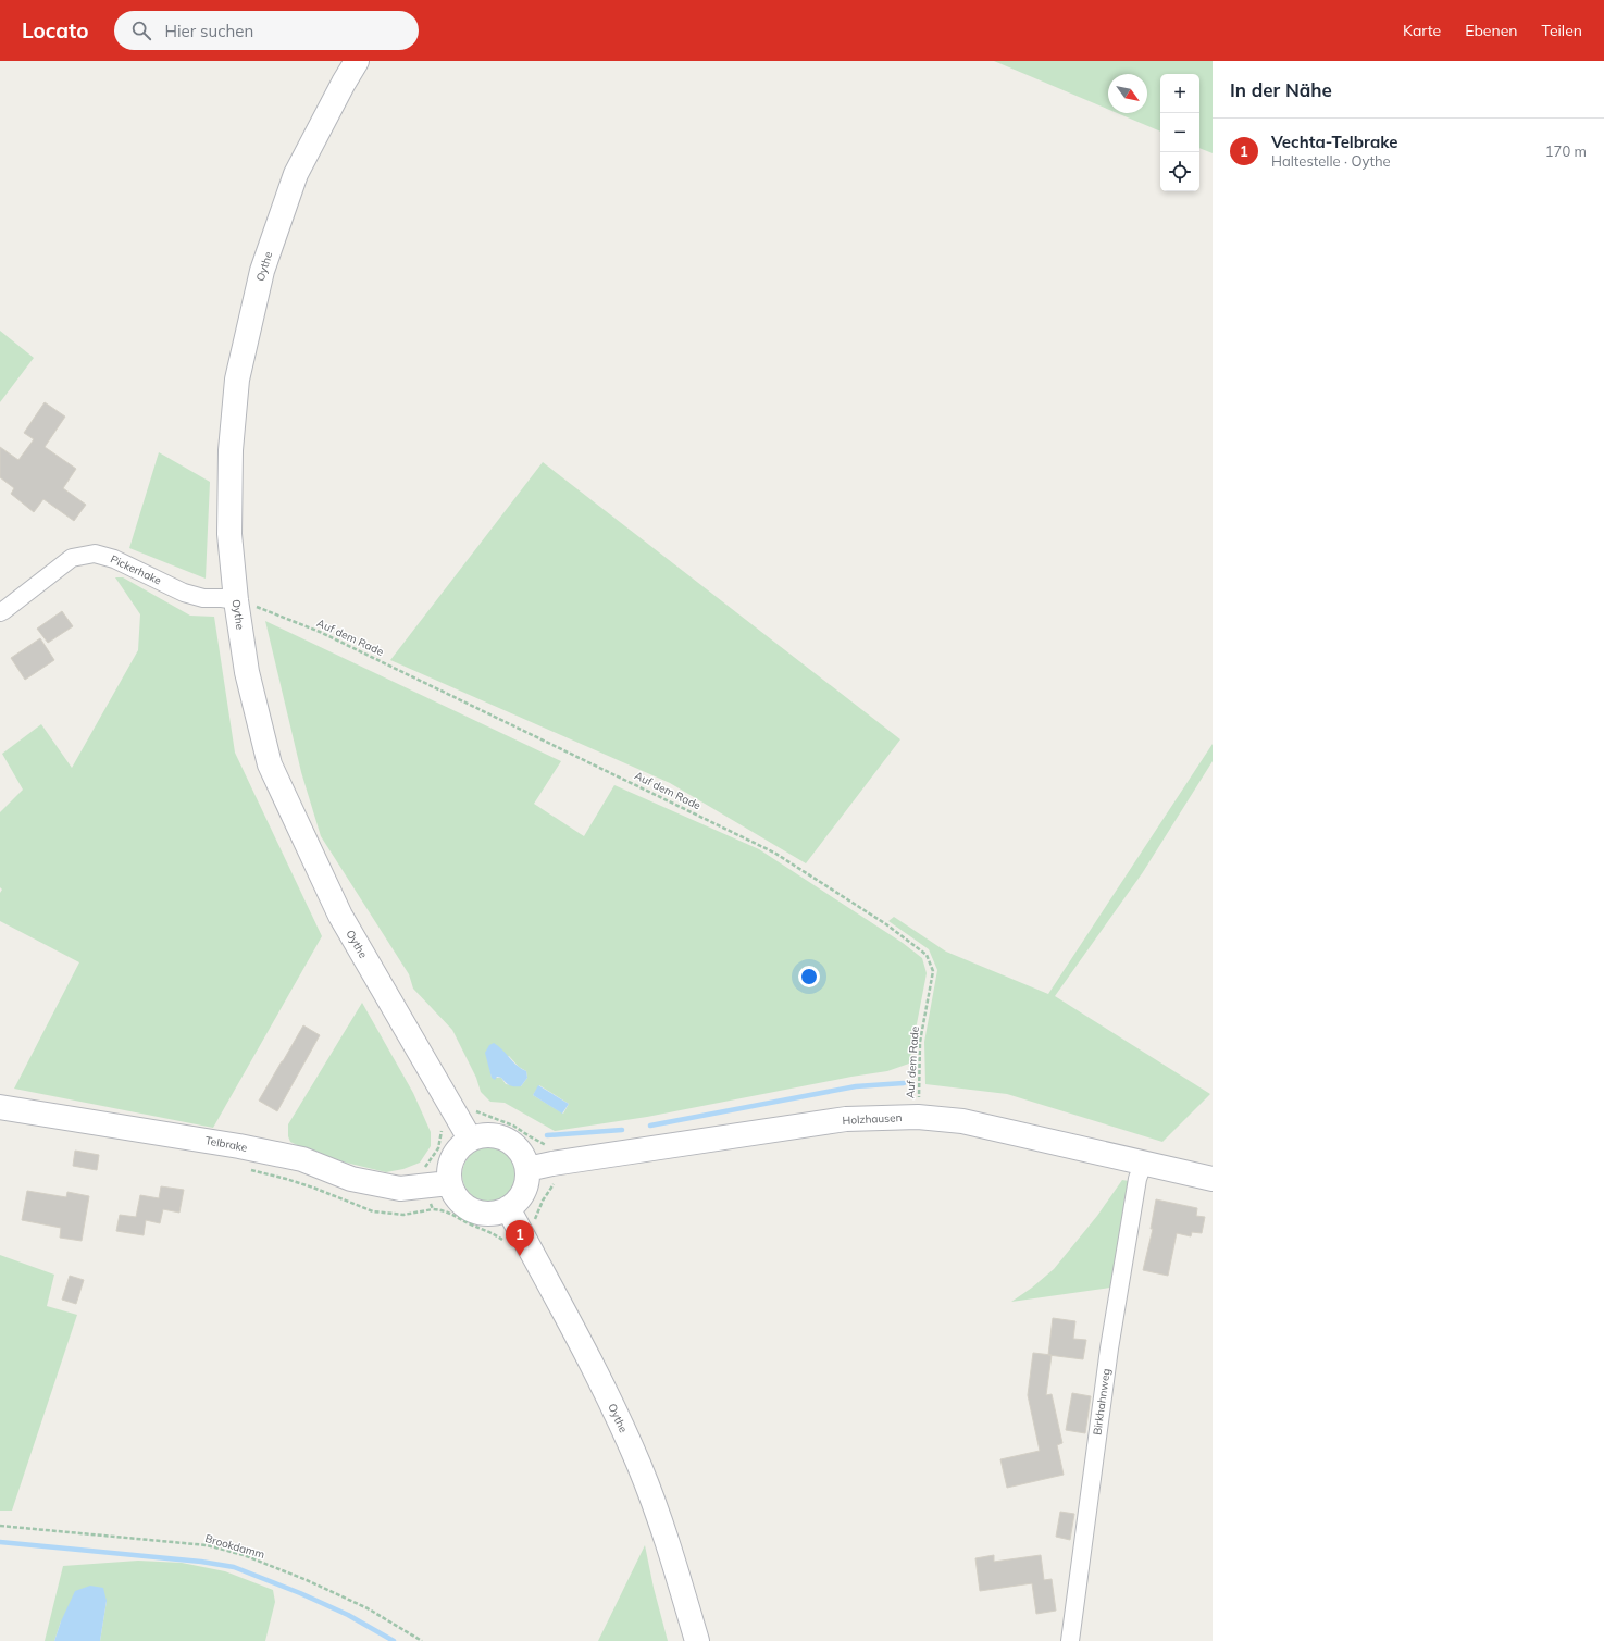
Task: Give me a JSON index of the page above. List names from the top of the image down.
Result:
{
  "streets": {
    "main road": ["Oythe", "Holzhausen", "Telbrake"],
    "street": ["Pickerhake", "Birkhahnweg"],
    "path": ["Auf dem Rade", "Brookdamm"]
  },
  "crossings": [
    ["Oythe", "Pickerhake"],
    ["Oythe", "Auf dem Rade"],
    ["Oythe", "Holzhausen"],
    ["Oythe", "Telbrake"],
    ["Pickerhake", "Auf dem Rade"],
    ["Auf dem Rade", "Holzhausen"],
    ["Holzhausen", "Telbrake"],
    ["Holzhausen", "Birkhahnweg"]
  ],
  "north": "bottom right",
  "page": {
    "header": "Locato",
    "search": "Hier suchen",
    "nav": ["Karte", "Ebenen", "Teilen"],
    "heading": "In der Nähe",
    "map_buttons": ["+", "−"],
    "list": [
      {
        "mark": "1",
        "name": "Vechta-Telbrake",
        "note": "Haltestelle · Oythe",
        "value": "170 m"
      }
    ],
    "pins": "1"
  }
}
